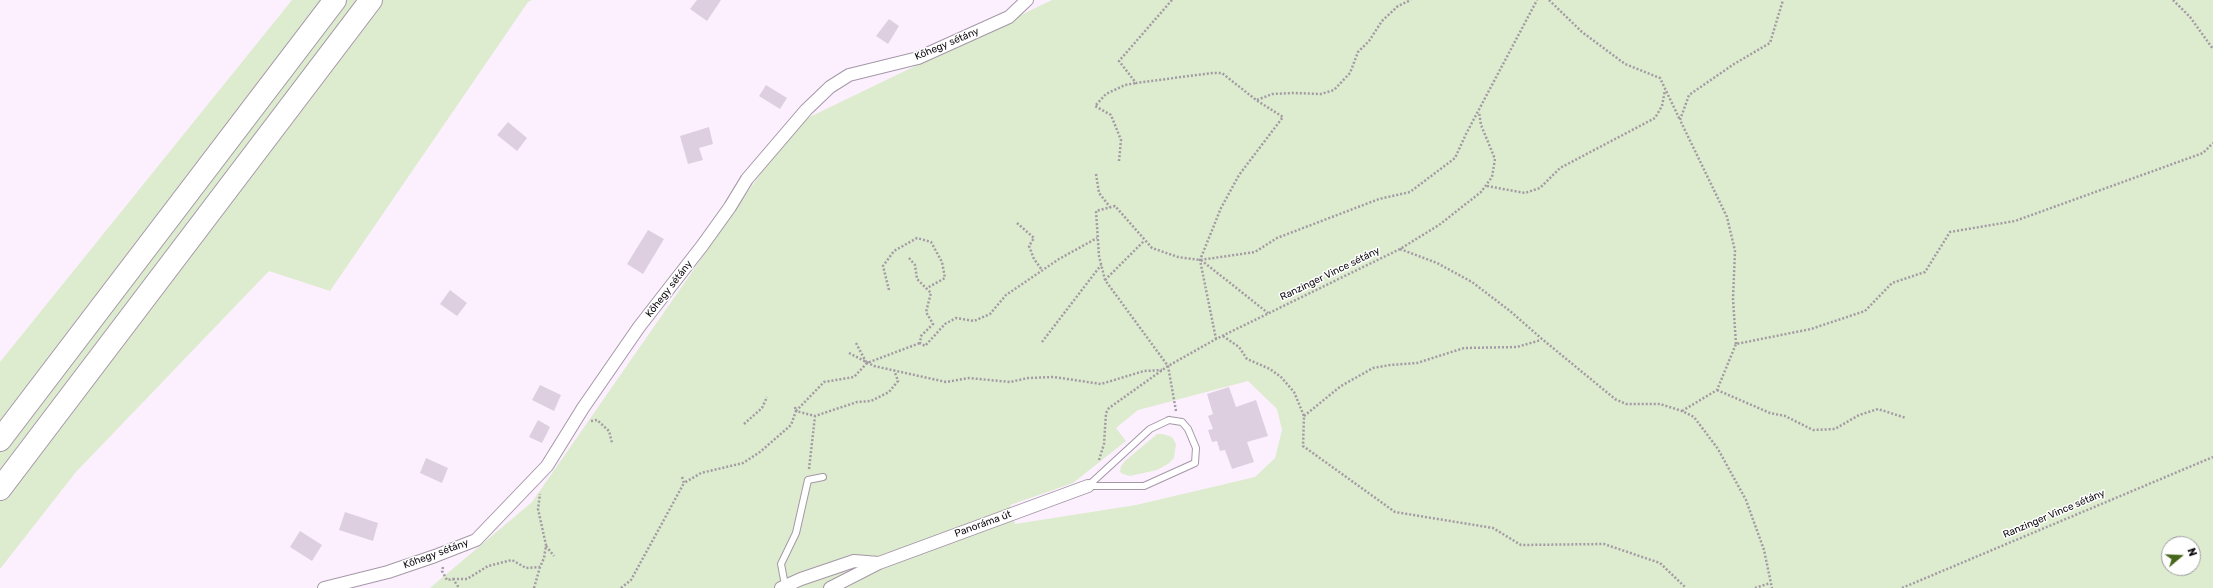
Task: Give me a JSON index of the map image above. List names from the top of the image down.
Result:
{
  "streets": {
    "street": ["Kőhegy sétány", "Panoráma út"],
    "path": ["Ranzinger Vince sétány"]
  },
  "crossings": [
    ["Ranzinger Vince sétány", "Panoráma út"]
  ],
  "north": "right"
}
